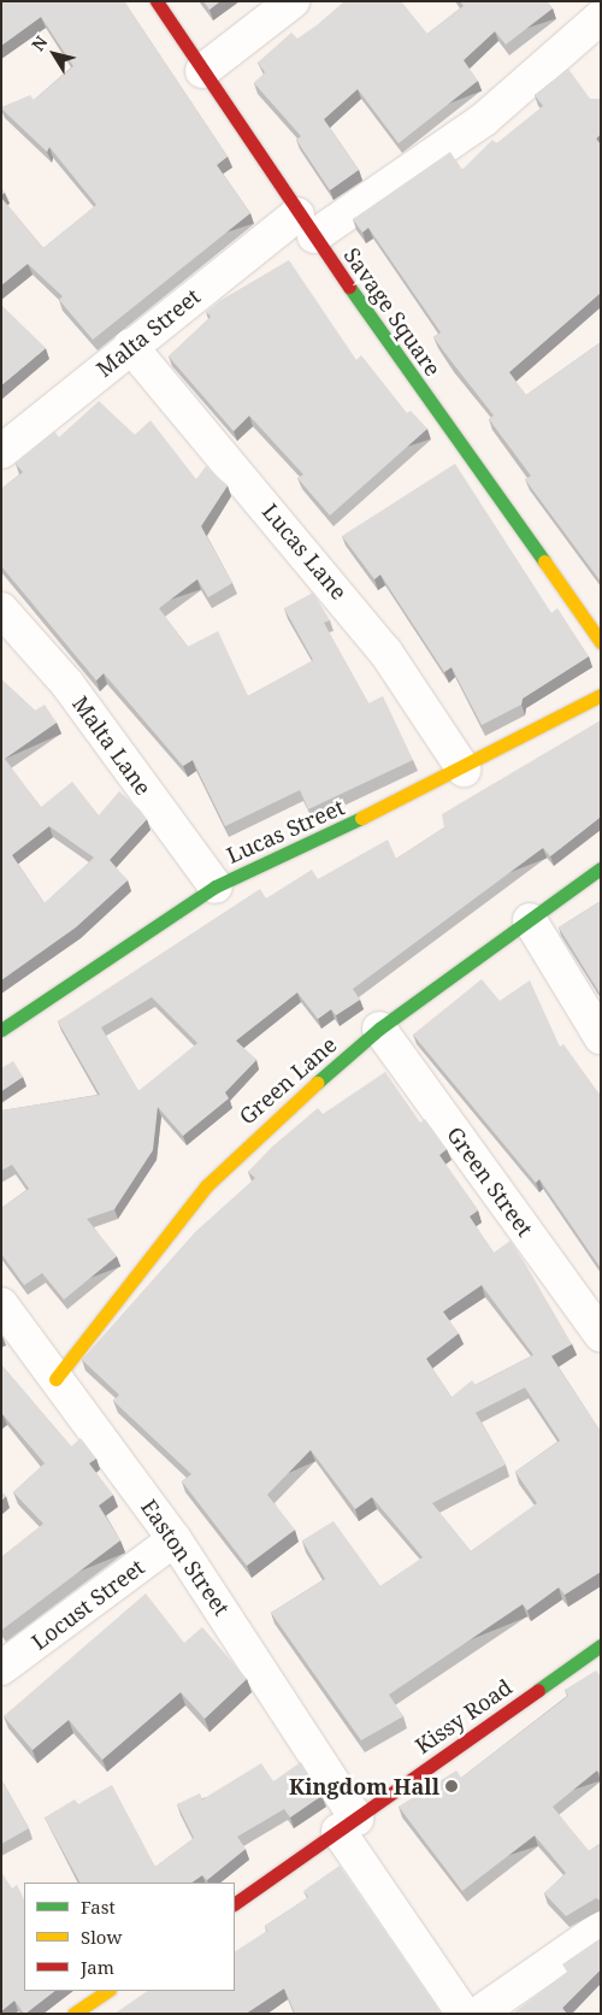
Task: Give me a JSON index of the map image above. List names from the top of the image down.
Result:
{
  "streets": {
    "street": [
      "Savage Square",
      "Malta Street",
      "Lucas Lane",
      "Malta Lane",
      "Lucas Street",
      "Green Lane",
      "Green Street",
      "Easton Street",
      "Locust Street",
      "Kissy Road"
    ]
  },
  "crossings": [
    ["Savage Square", "Malta Street"],
    ["Malta Street", "Lucas Lane"],
    ["Lucas Lane", "Lucas Street"],
    ["Malta Lane", "Lucas Street"],
    ["Green Lane", "Green Street"],
    ["Green Lane", "Easton Street"],
    ["Easton Street", "Locust Street"],
    ["Easton Street", "Kissy Road"]
  ],
  "places": ["Kingdom Hall"],
  "legend": ["Fast", "Slow", "Jam"],
  "north": "top left"
}
